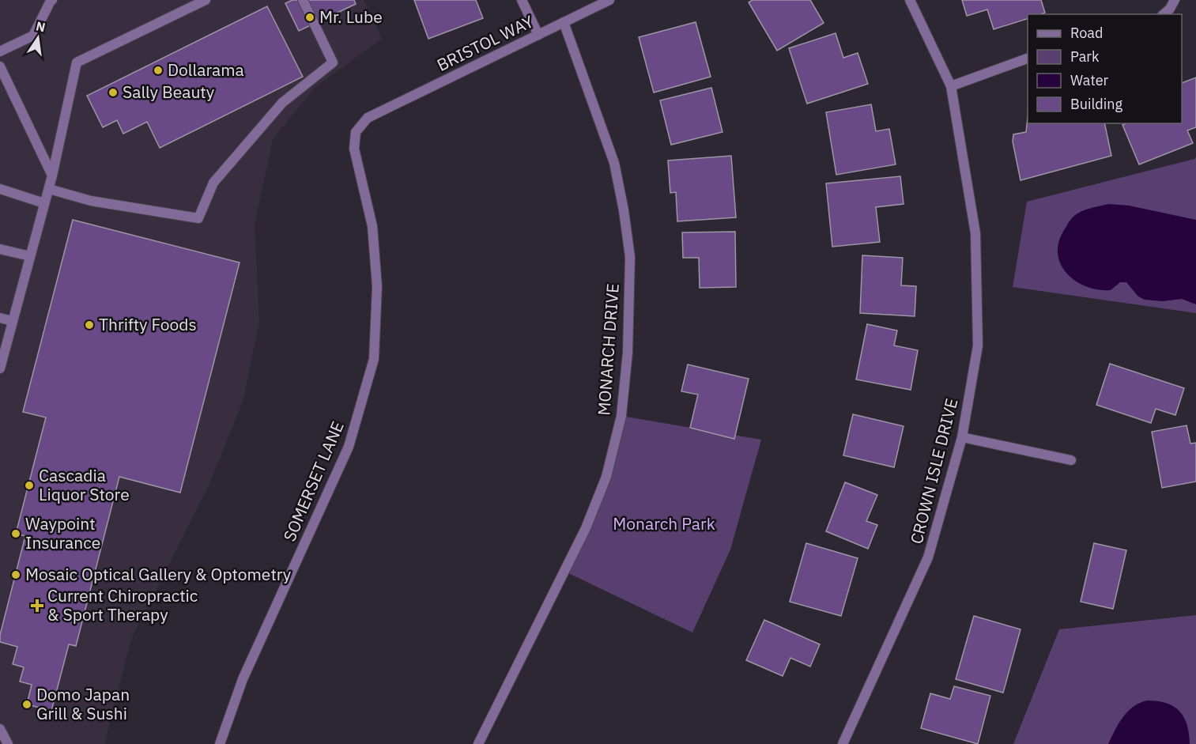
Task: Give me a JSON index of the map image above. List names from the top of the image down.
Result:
{
  "streets": {
    "street": [
      "BRISTOL WAY",
      "MONARCH DRIVE",
      "CROWN ISLE DRIVE",
      "SOMERSET LANE"
    ]
  },
  "crossings": [
    ["BRISTOL WAY", "MONARCH DRIVE"],
    ["BRISTOL WAY", "SOMERSET LANE"]
  ],
  "parks": ["Monarch Park"],
  "places": {
    "other": [
      "Mr. Lube",
      "Dollarama",
      "Sally Beauty",
      "Thrifty Foods",
      "Cascadia Liquor Store",
      "Waypoint Insurance",
      "Mosaic Optical Gallery & Optometry",
      "Domo Japan Grill & Sushi"
    ],
    "health": ["Current Chiropractic & Sport Therapy"]
  },
  "legend": [
    "Road",
    "Park",
    "Water",
    "Building"
  ],
  "north": "top"
}
